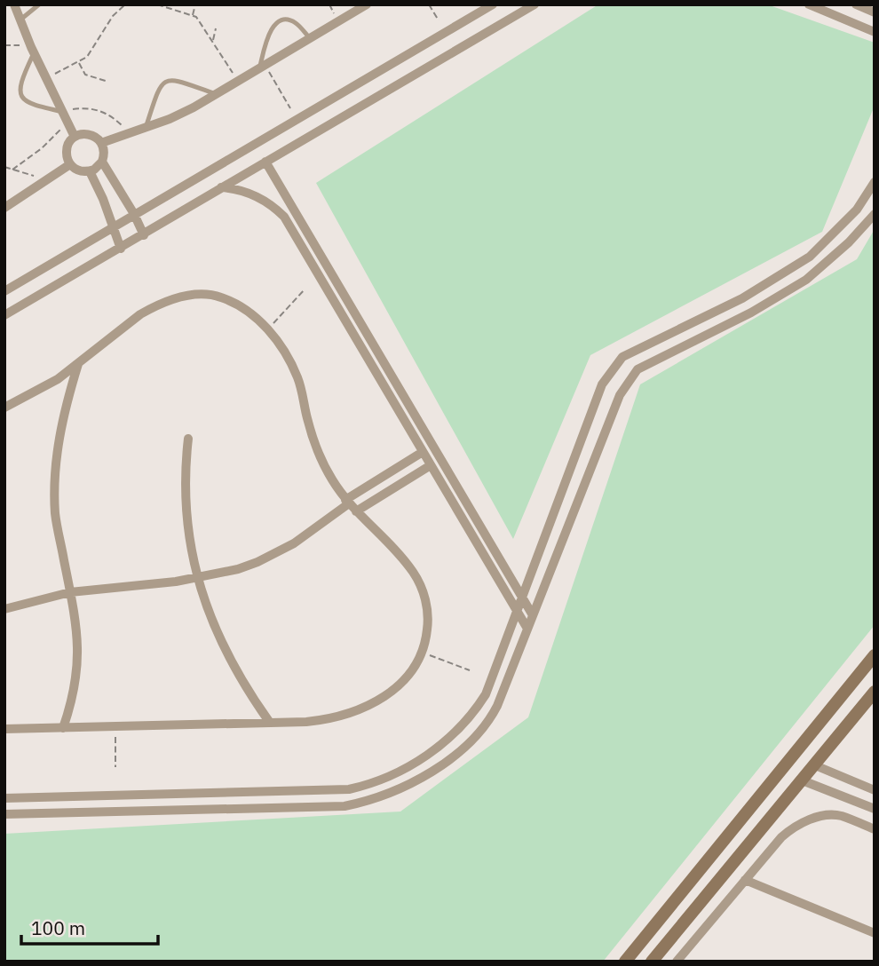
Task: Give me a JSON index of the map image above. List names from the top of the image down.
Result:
{
  "scale_bar": "100 m"
}
